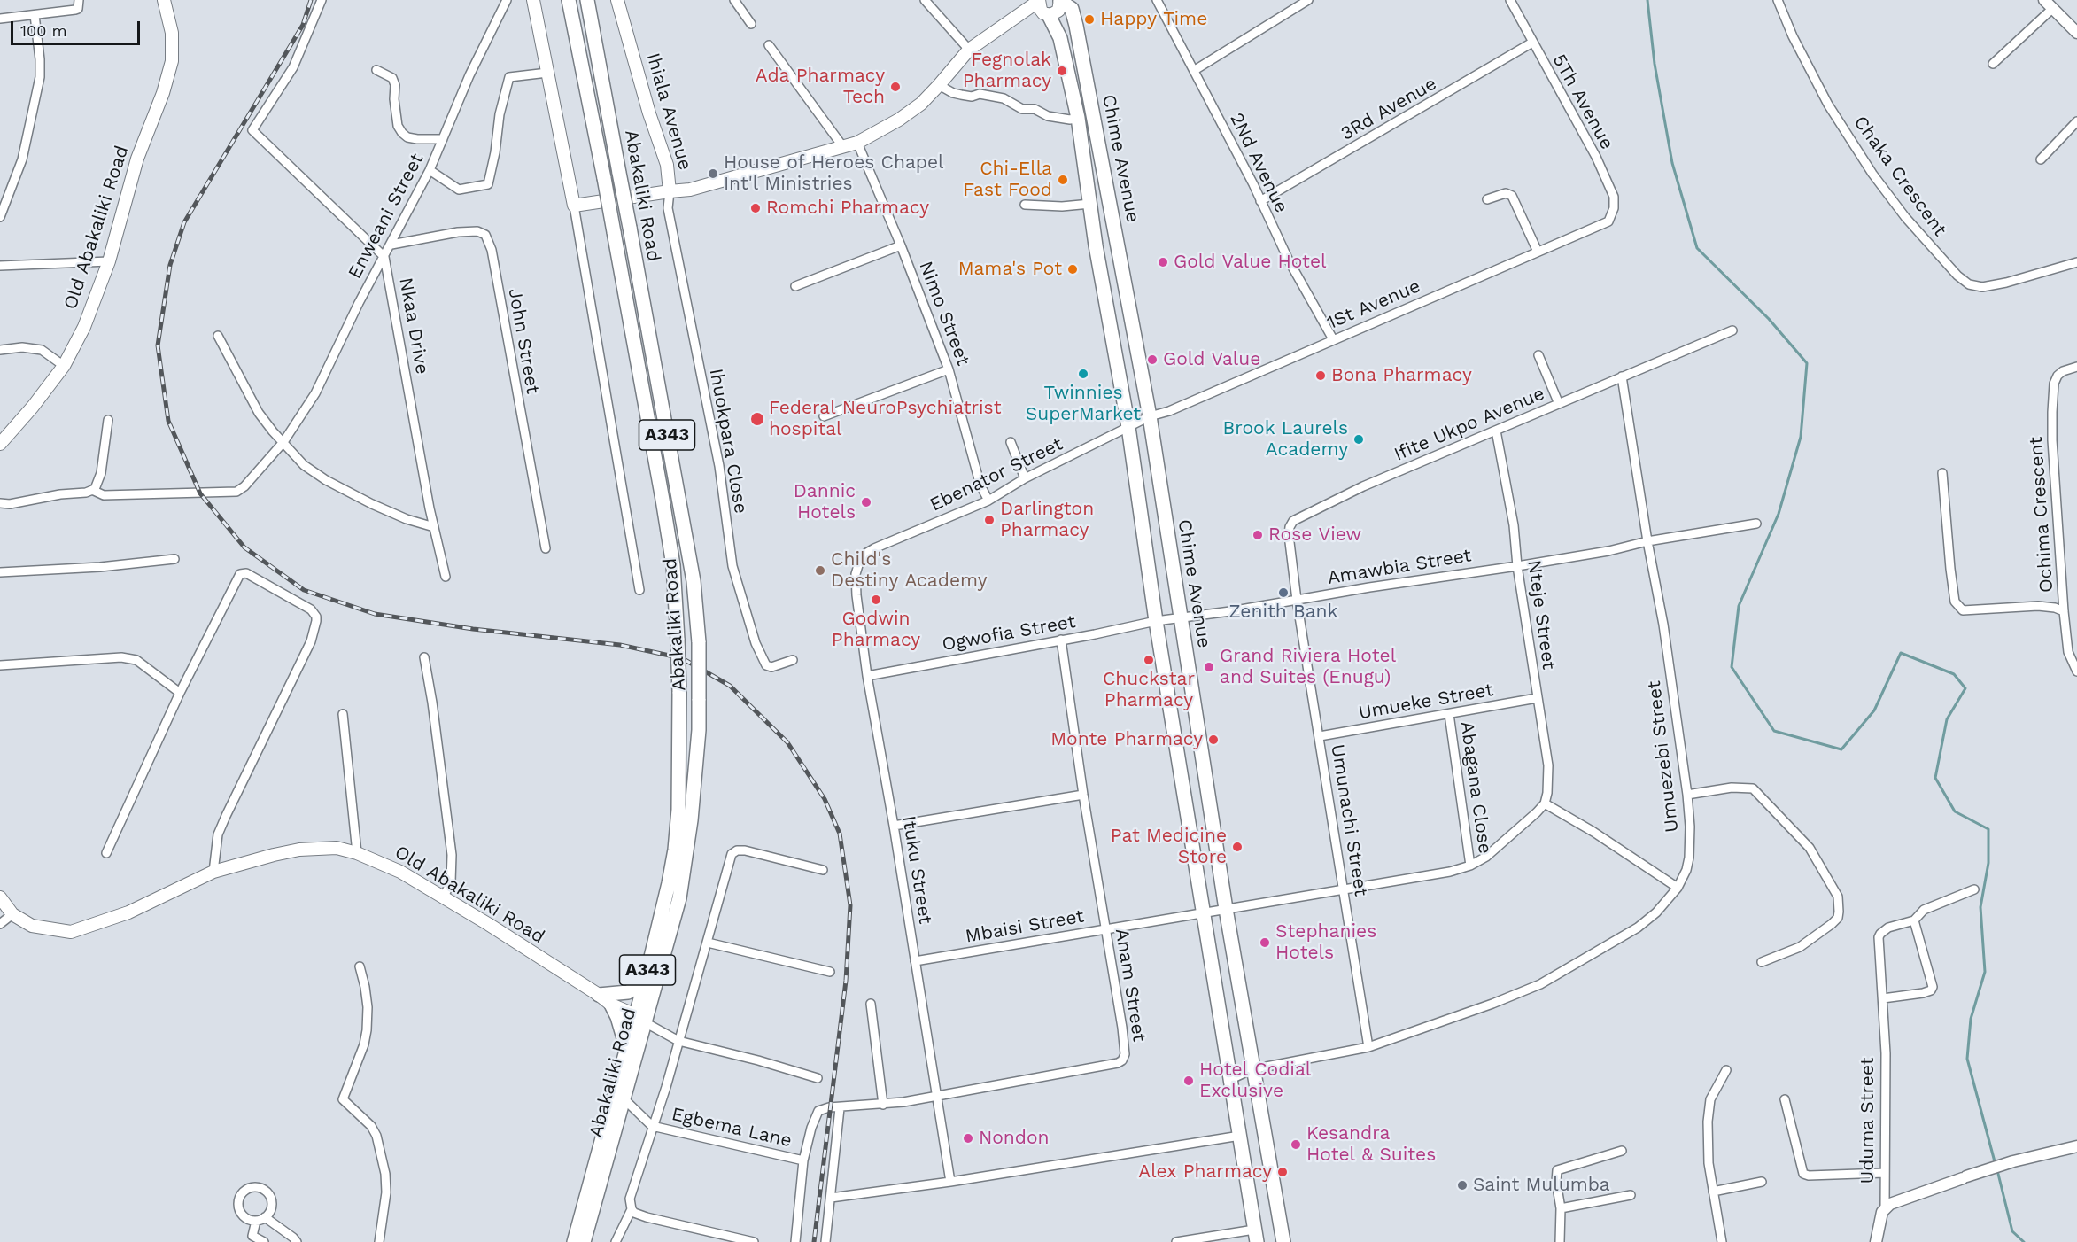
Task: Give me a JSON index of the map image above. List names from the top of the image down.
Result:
{
  "streets": {
    "main road": [
      "Ihiala Avenue",
      "Chime Avenue",
      "Abakaliki Road",
      "Old Abakaliki Road",
      "A343"
    ],
    "street": [
      "5Th Avenue",
      "3Rd Avenue",
      "2Nd Avenue",
      "Chaka Crescent",
      "Enweani Street",
      "1St Avenue",
      "Nimo Street",
      "Nkaa Drive",
      "John Street",
      "Ifite Ukpo Avenue",
      "Ihuokpara Close",
      "Ebenator Street",
      "Ochima Crescent",
      "Amawbia Street",
      "Nteje Street",
      "Ogwofia Street",
      "Umueke Street",
      "Umuezebi Street",
      "Abagana Close",
      "Umunachi Street",
      "Ituku Street",
      "Mbaisi Street",
      "Anam Street",
      "Uduma Street",
      "Egbema Lane"
    ]
  },
  "crossings": [
    ["5Th Avenue", "3Rd Avenue"],
    ["5Th Avenue", "1St Avenue"],
    ["3Rd Avenue", "2Nd Avenue"],
    ["Ihiala Avenue", "Nimo Street"],
    ["Ihiala Avenue", "Ihuokpara Close"],
    ["Chime Avenue", "1St Avenue"],
    ["Chime Avenue", "Ebenator Street"],
    ["Chime Avenue", "Amawbia Street"],
    ["Chime Avenue", "Ogwofia Street"],
    ["Chime Avenue", "Umuezebi Street"],
    ["Chime Avenue", "Mbaisi Street"],
    ["2Nd Avenue", "1St Avenue"],
    ["Abakaliki Road", "Old Abakaliki Road"],
    ["Enweani Street", "Nkaa Drive"],
    ["Enweani Street", "John Street"],
    ["1St Avenue", "Ebenator Street"],
    ["Nimo Street", "Ebenator Street"],
    ["Ifite Ukpo Avenue", "Amawbia Street"],
    ["Ifite Ukpo Avenue", "Nteje Street"],
    ["Ifite Ukpo Avenue", "Umuezebi Street"],
    ["Ifite Ukpo Avenue", "Umunachi Street"],
    ["Ebenator Street", "Ituku Street"],
    ["Amawbia Street", "Nteje Street"],
    ["Amawbia Street", "Ogwofia Street"],
    ["Amawbia Street", "Umuezebi Street"],
    ["Amawbia Street", "Umunachi Street"],
    ["Nteje Street", "Umueke Street"],
    ["Ogwofia Street", "Ituku Street"],
    ["Ogwofia Street", "Anam Street"],
    ["Umueke Street", "Abagana Close"],
    ["Umueke Street", "Umunachi Street"],
    ["Umuezebi Street", "Umunachi Street"],
    ["Ituku Street", "Mbaisi Street"],
    ["Ituku Street", "Anam Street"],
    ["Mbaisi Street", "Anam Street"],
    ["Anam Street", "Egbema Lane"]
  ],
  "places": [
    "Happy Time",
    "Fegnolak Pharmacy",
    "Ada Pharmacy Tech",
    "House of Heroes Chapel Int'l Ministries",
    "Chi-Ella Fast Food",
    "Romchi Pharmacy",
    "Gold Value Hotel",
    "Mama's Pot",
    "Gold Value",
    "Twinnies SuperMarket",
    "Bona Pharmacy",
    "Federal NeuroPsychiatrist hospital",
    "Brook Laurels Academy",
    "Dannic Hotels",
    "Darlington Pharmacy",
    "Rose View",
    "Child's Destiny Academy",
    "Zenith Bank",
    "Godwin Pharmacy",
    "Chuckstar Pharmacy",
    "Grand Riviera Hotel and Suites (Enugu)",
    "Monte Pharmacy",
    "Pat Medicine Store",
    "Stephanies Hotels",
    "Hotel Codial Exclusive",
    "Nondon",
    "Kesandra Hotel & Suites",
    "Alex Pharmacy",
    "Saint Mulumba"
  ],
  "scale_bar": "100 m"
}
